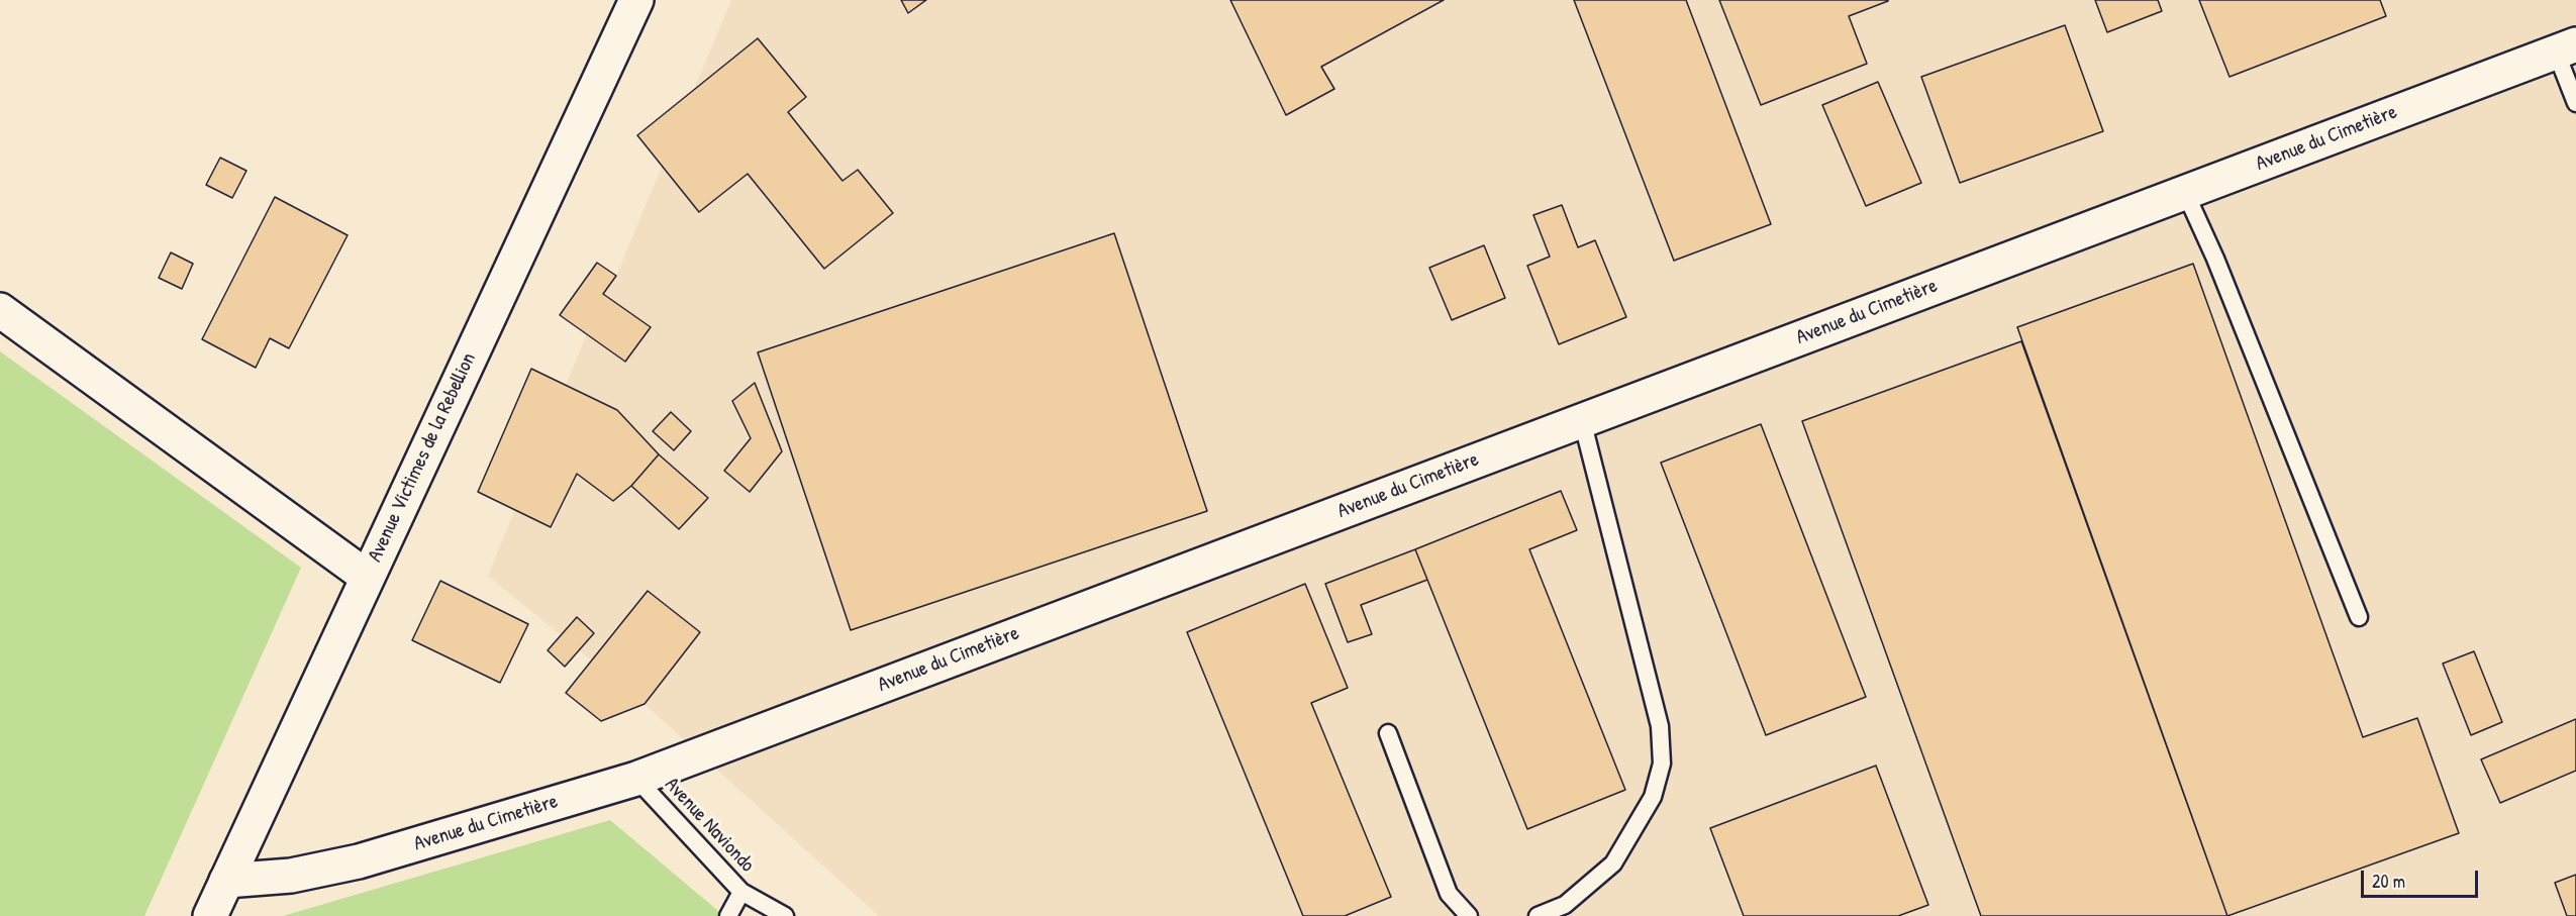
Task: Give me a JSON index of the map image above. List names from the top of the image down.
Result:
{
  "streets": {
    "street": ["Avenue du Cimetière", "Avenue Victimes de la Rebellion"],
    "lane": ["Avenue Naviondo"]
  },
  "crossings": [
    ["Avenue du Cimetière", "Avenue Victimes de la Rebellion"],
    ["Avenue du Cimetière", "Avenue Naviondo"]
  ],
  "scale_bar": "20 m"
}
